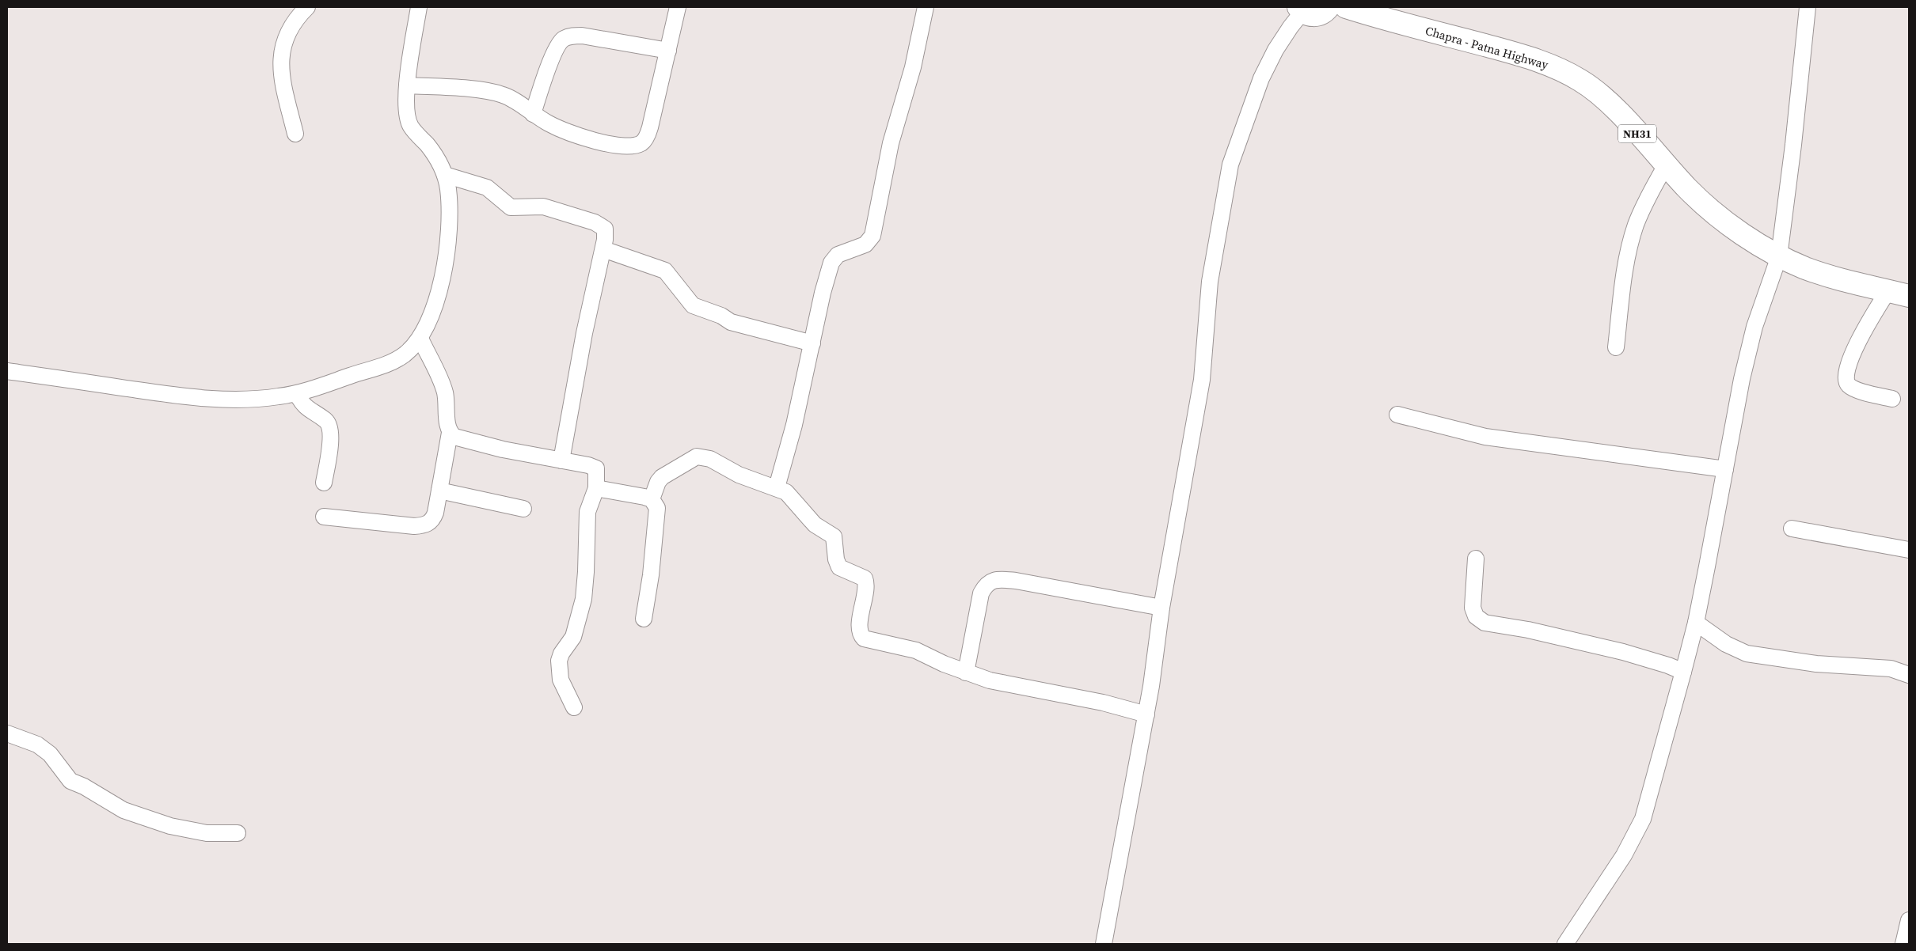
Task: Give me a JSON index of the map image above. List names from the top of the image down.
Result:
{
  "streets": {
    "highway": ["Chapra - Patna Highway", "NH31"]
  }
}
